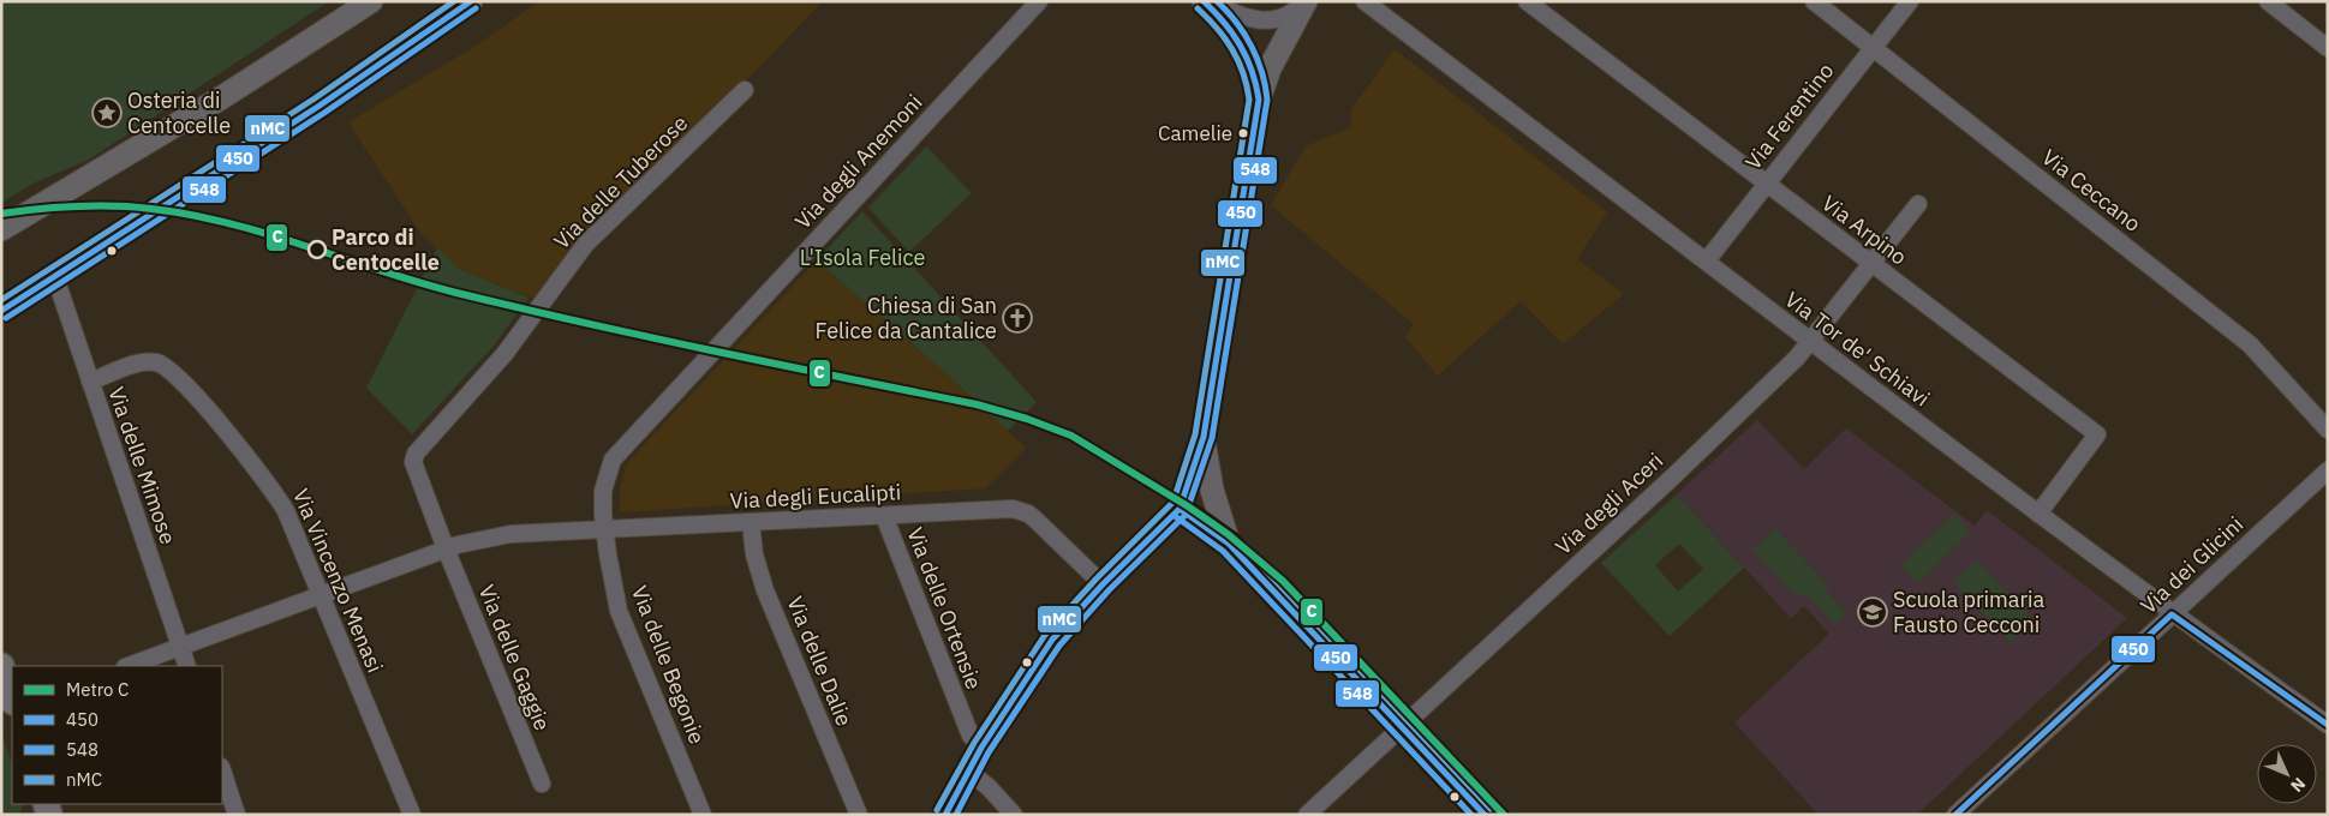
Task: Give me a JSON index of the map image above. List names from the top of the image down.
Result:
{
  "streets": {
    "street": [
      "Via Ferentino",
      "Via degli Anemoni",
      "Via delle Tuberose",
      "Via Ceccano",
      "Via Arpino",
      "Via Tor de' Schiavi",
      "Via delle Mimose",
      "Via degli Eucalipti",
      "Via degli Aceri",
      "Via dei Glicini",
      "Via Vincenzo Menasi",
      "Via delle Ortensie",
      "Via delle Gaggie",
      "Via delle Dalie",
      "Via delle Begonie"
    ]
  },
  "crossings": [
    ["Via Ferentino", "Via Ceccano"],
    ["Via Ferentino", "Via Arpino"],
    ["Via Ferentino", "Via Tor de' Schiavi"],
    ["Via degli Anemoni", "Via degli Eucalipti"],
    ["Via degli Anemoni", "Via delle Begonie"],
    ["Via delle Tuberose", "Via degli Eucalipti"],
    ["Via delle Tuberose", "Via delle Gaggie"],
    ["Via Arpino", "Via Tor de' Schiavi"],
    ["Via Arpino", "Via degli Aceri"],
    ["Via Tor de' Schiavi", "Via degli Aceri"],
    ["Via Tor de' Schiavi", "Via dei Glicini"],
    ["Via delle Mimose", "Via degli Eucalipti"],
    ["Via delle Mimose", "Via Vincenzo Menasi"],
    ["Via degli Eucalipti", "Via Vincenzo Menasi"],
    ["Via degli Eucalipti", "Via delle Ortensie"],
    ["Via degli Eucalipti", "Via delle Gaggie"],
    ["Via degli Eucalipti", "Via delle Dalie"],
    ["Via degli Eucalipti", "Via delle Begonie"]
  ],
  "parks": ["L'Isola Felice"],
  "places": {
    "place": ["Osteria di Centocelle"],
    "other": ["Camelie", "Parco di Centocelle"],
    "church": ["Chiesa di San Felice da Cantalice"],
    "school or university": ["Scuola primaria Fausto Cecconi"]
  },
  "lines": [
    "transit line 450",
    "transit line 548",
    "transit line nMC",
    "metro line C"
  ],
  "legend": [
    "Metro C",
    "450",
    "548",
    "nMC"
  ],
  "north": "bottom right"
}
